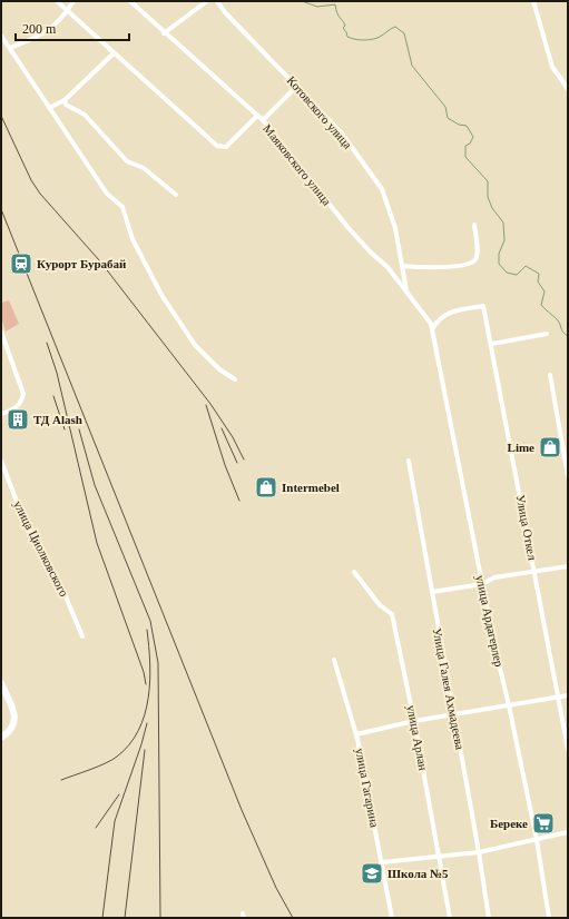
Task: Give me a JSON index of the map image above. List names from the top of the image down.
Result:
{
  "streets": {
    "street": [
      "Котовского улица",
      "Маяковского улица",
      "Улица Откел",
      "улица Циолковского",
      "улица Ардагерлер",
      "Улица Галея Ахмадеева",
      "улица Арлан",
      "улица Гагарина"
    ]
  },
  "crossings": [
    ["Котовского улица", "Маяковского улица"],
    ["Маяковского улица", "Улица Откел"],
    ["Маяковского улица", "улица Ардагерлер"],
    ["Улица Откел", "улица Ардагерлер"]
  ],
  "places": {
    "station": ["Курорт Бурабай"],
    "building": ["ТД Alash"],
    "shop": ["Lime", "Intermebel"],
    "supermarket": ["Береке"],
    "school or university": ["Школа №5"]
  },
  "scale_bar": "200 m"
}
